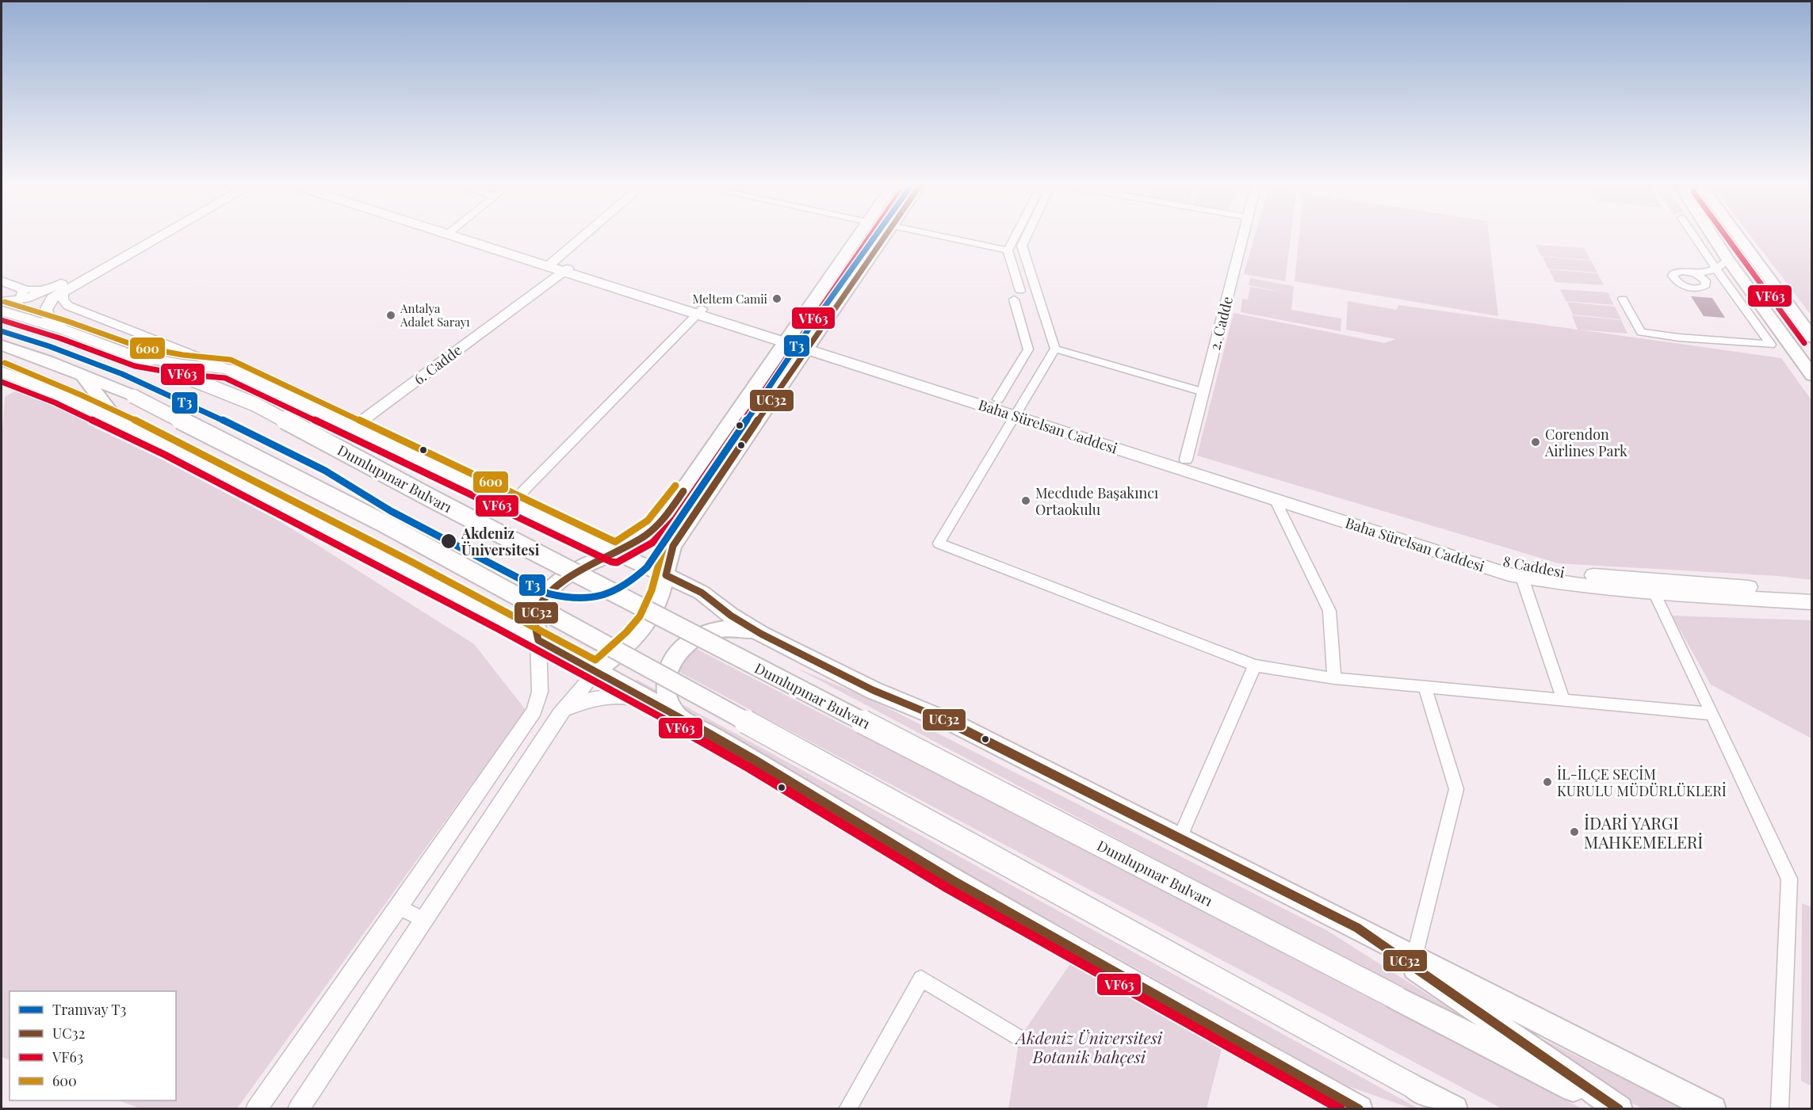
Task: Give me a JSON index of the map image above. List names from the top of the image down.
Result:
{
  "streets": {
    "main road": ["Baha Sürelsan Caddesi", "Dumlupınar Bulvarı", "8 Caddesi"],
    "street": ["2. Cadde", "6. Cadde"]
  },
  "crossings": [
    ["2. Cadde", "Baha Sürelsan Caddesi"],
    ["2. Cadde", "8 Caddesi"],
    ["6. Cadde", "Baha Sürelsan Caddesi"],
    ["Baha Sürelsan Caddesi", "8 Caddesi"]
  ],
  "parks": ["Akdeniz Üniversitesi Botanik bahçesi"],
  "places": [
    "Meltem Camii",
    "Antalya Adalet Sarayı",
    "Corendon Airlines Park",
    "Mecdude Başakıncı Ortaokulu",
    "Akdeniz Üniversitesi",
    "İL-İLÇE SEÇİM KURULU MÜDÜRLÜKLERİ",
    "İDARİ YARGI MAHKEMELERİ"
  ],
  "lines": [
    "tram line T3",
    "transit line UC32",
    "transit line VF63",
    "transit line 600"
  ],
  "legend": [
    "Tramvay T3",
    "UC32",
    "VF63",
    "600"
  ]
}
